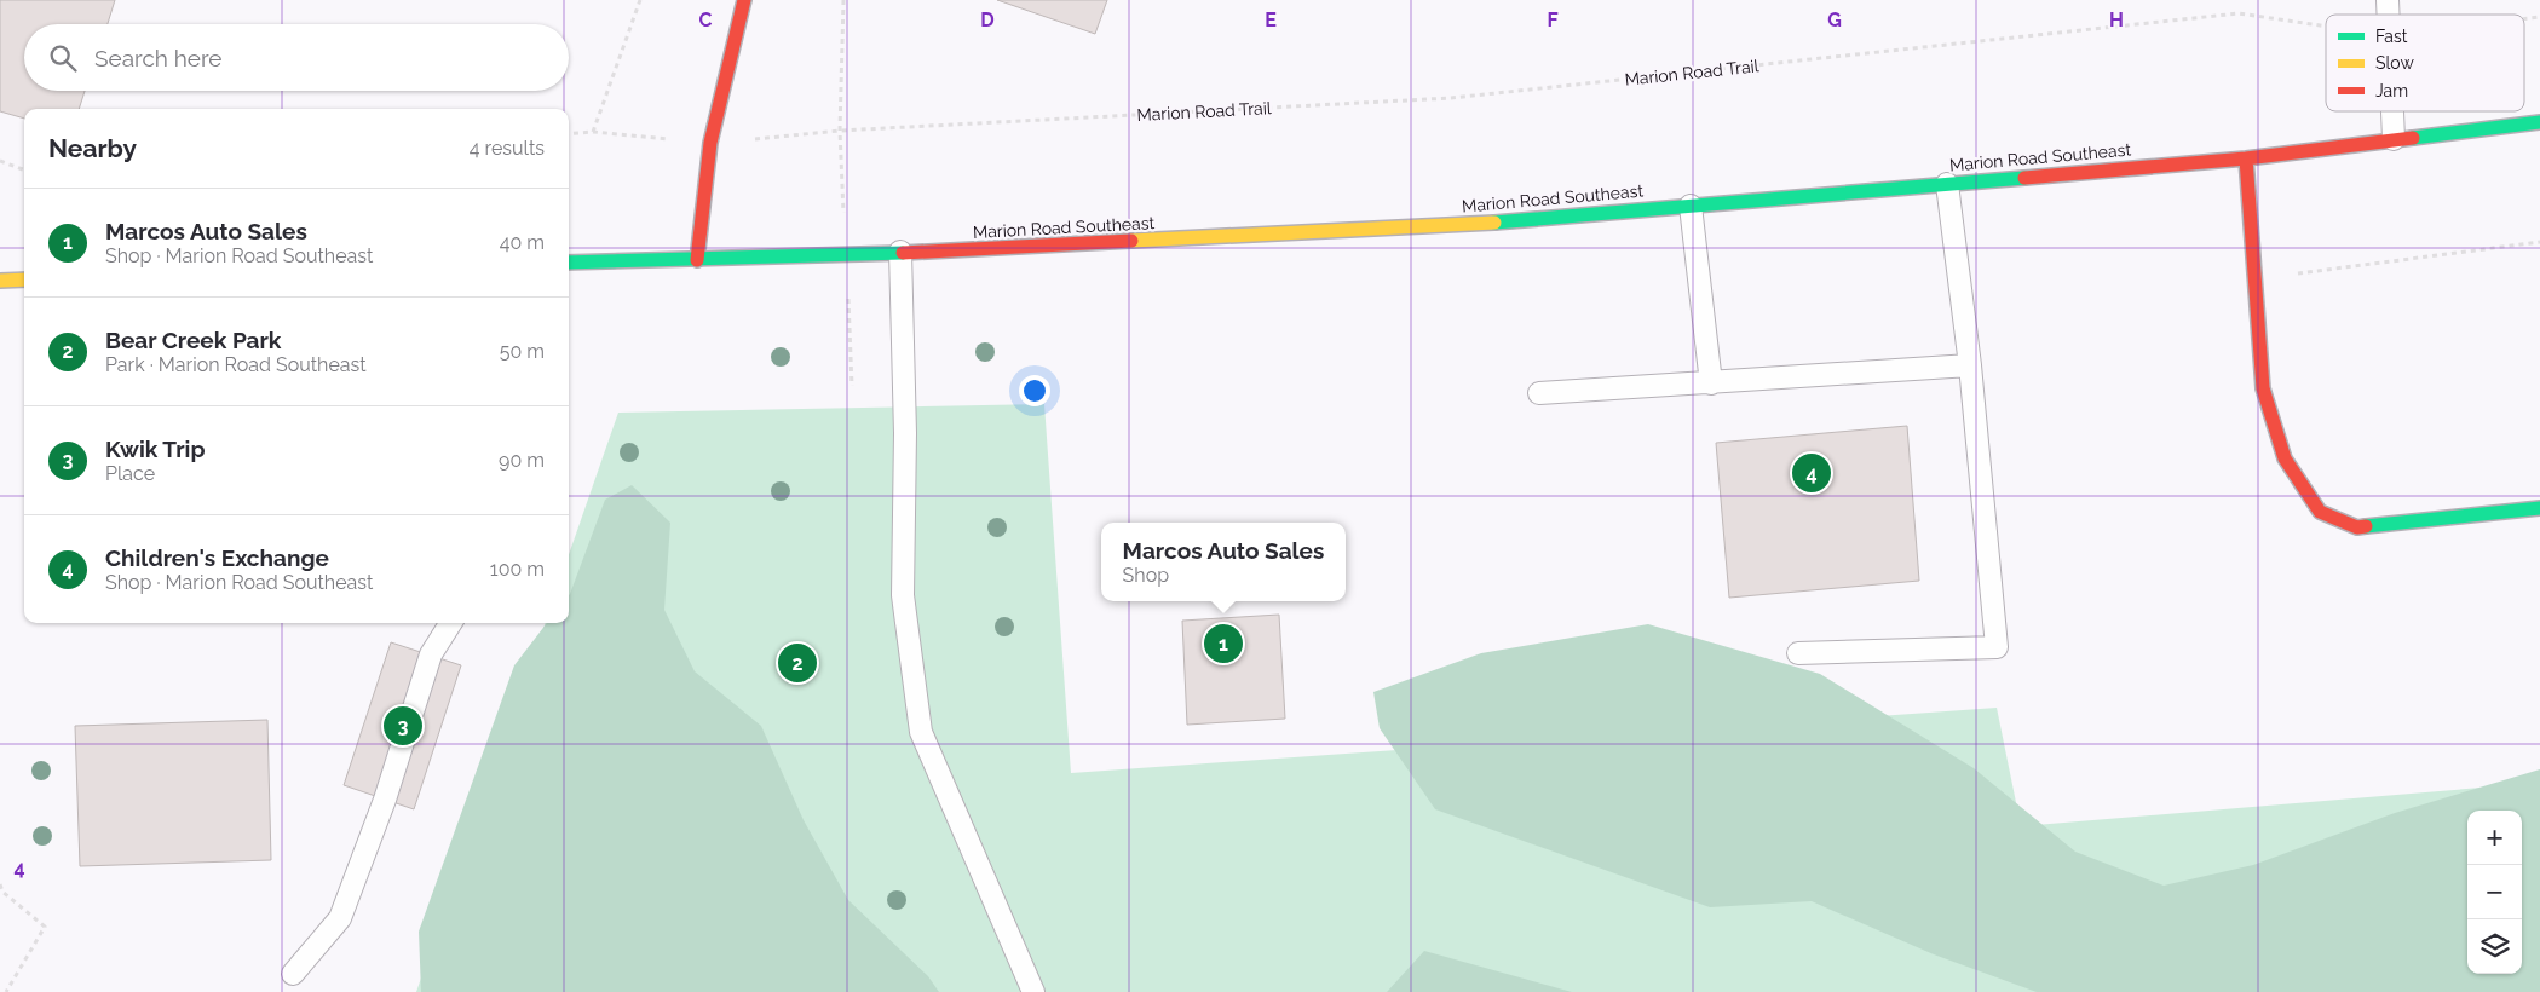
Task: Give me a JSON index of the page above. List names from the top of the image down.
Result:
{
  "streets": {
    "main road": ["Marion Road Southeast"],
    "path": ["Marion Road Trail"]
  },
  "legend": ["Fast", "Slow", "Jam"],
  "page": {
    "search": "Search here",
    "heading": ["Nearby", "4 results"],
    "list": [
      {
        "mark": "1",
        "name": "Marcos Auto Sales",
        "note": "Shop · Marion Road Southeast",
        "value": "40 m"
      },
      {
        "mark": "2",
        "name": "Bear Creek Park",
        "note": "Park · Marion Road Southeast",
        "value": "50 m"
      },
      {
        "mark": "3",
        "name": "Kwik Trip",
        "note": "Place",
        "value": "90 m"
      },
      {
        "mark": "4",
        "name": "Children's Exchange",
        "note": "Shop · Marion Road Southeast",
        "value": "100 m"
      }
    ],
    "pins": [
      "4",
      "1",
      "2",
      "3"
    ],
    "popup": ["Marcos Auto Sales", "Shop"],
    "map_buttons": ["+", "−"]
  },
  "grid": {
    "columns": [
      "C",
      "D",
      "E",
      "F",
      "G",
      "H"
    ],
    "rows": ["4"]
  }
}
